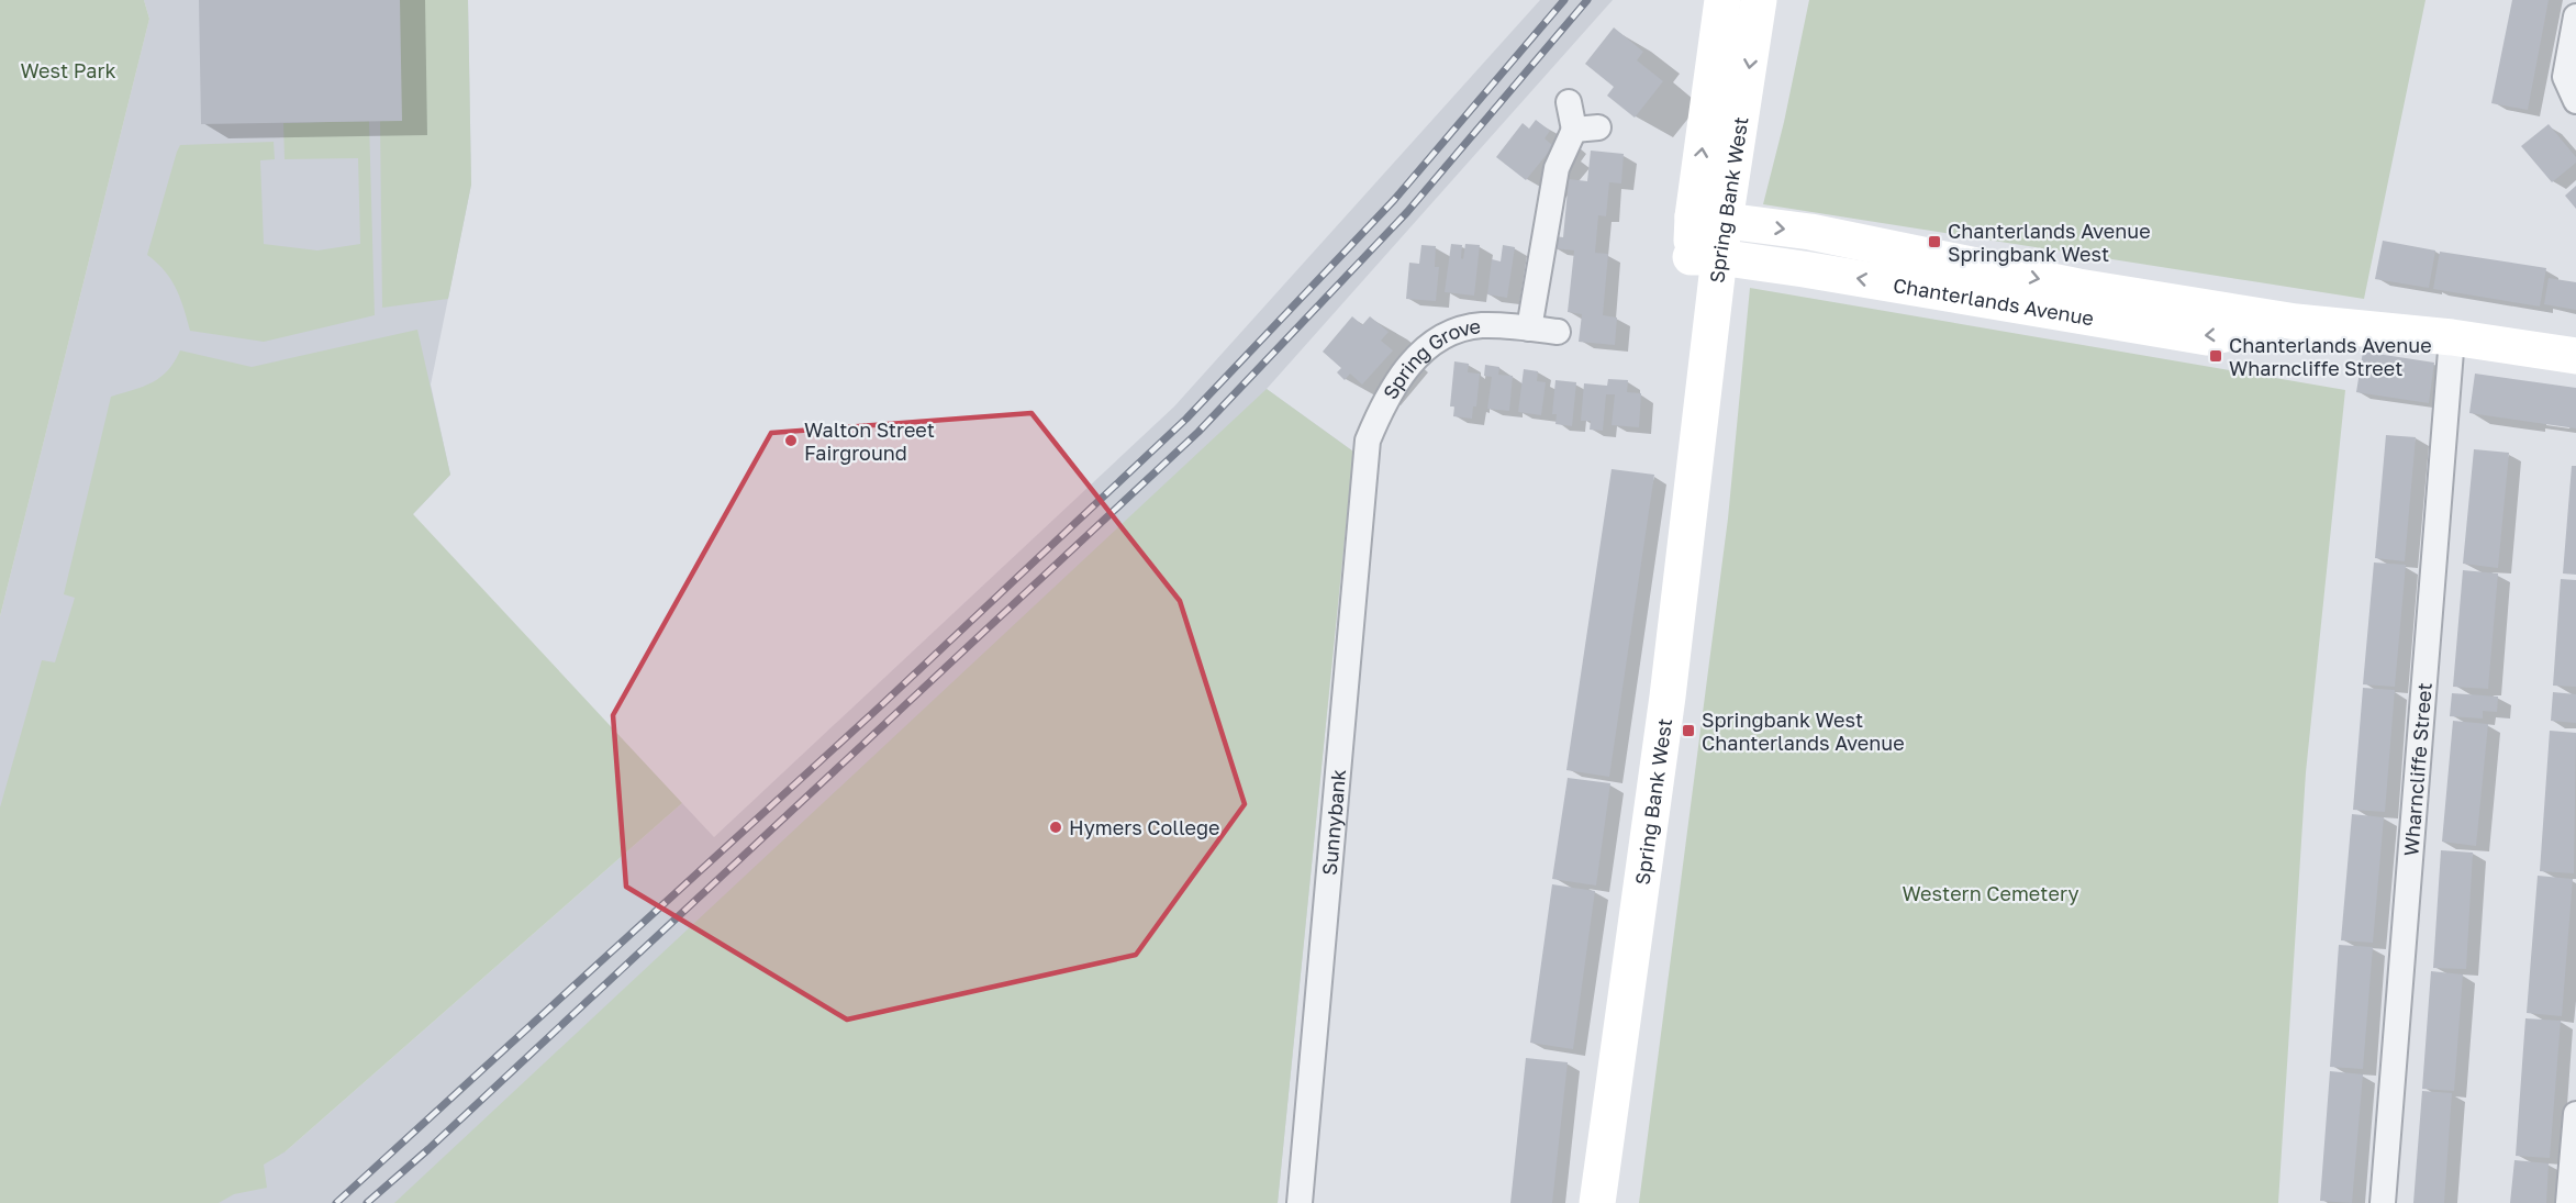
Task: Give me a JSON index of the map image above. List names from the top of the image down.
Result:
{
  "streets": {
    "street": [
      "Spring Bank West",
      "Chanterlands Avenue",
      "Spring Grove",
      "Wharncliffe Street",
      "Sunnybank"
    ]
  },
  "crossings": [
    ["Spring Bank West", "Chanterlands Avenue"],
    ["Chanterlands Avenue", "Wharncliffe Street"],
    ["Spring Grove", "Sunnybank"]
  ],
  "parks": ["West Park", "Western Cemetery"],
  "places": {
    "transit": ["Chanterlands Avenue Springbank West", "Chanterlands Avenue Wharncliffe Street", "Springbank West Chanterlands Avenue"],
    "other": ["Walton Street Fairground", "Hymers College"]
  }
}
